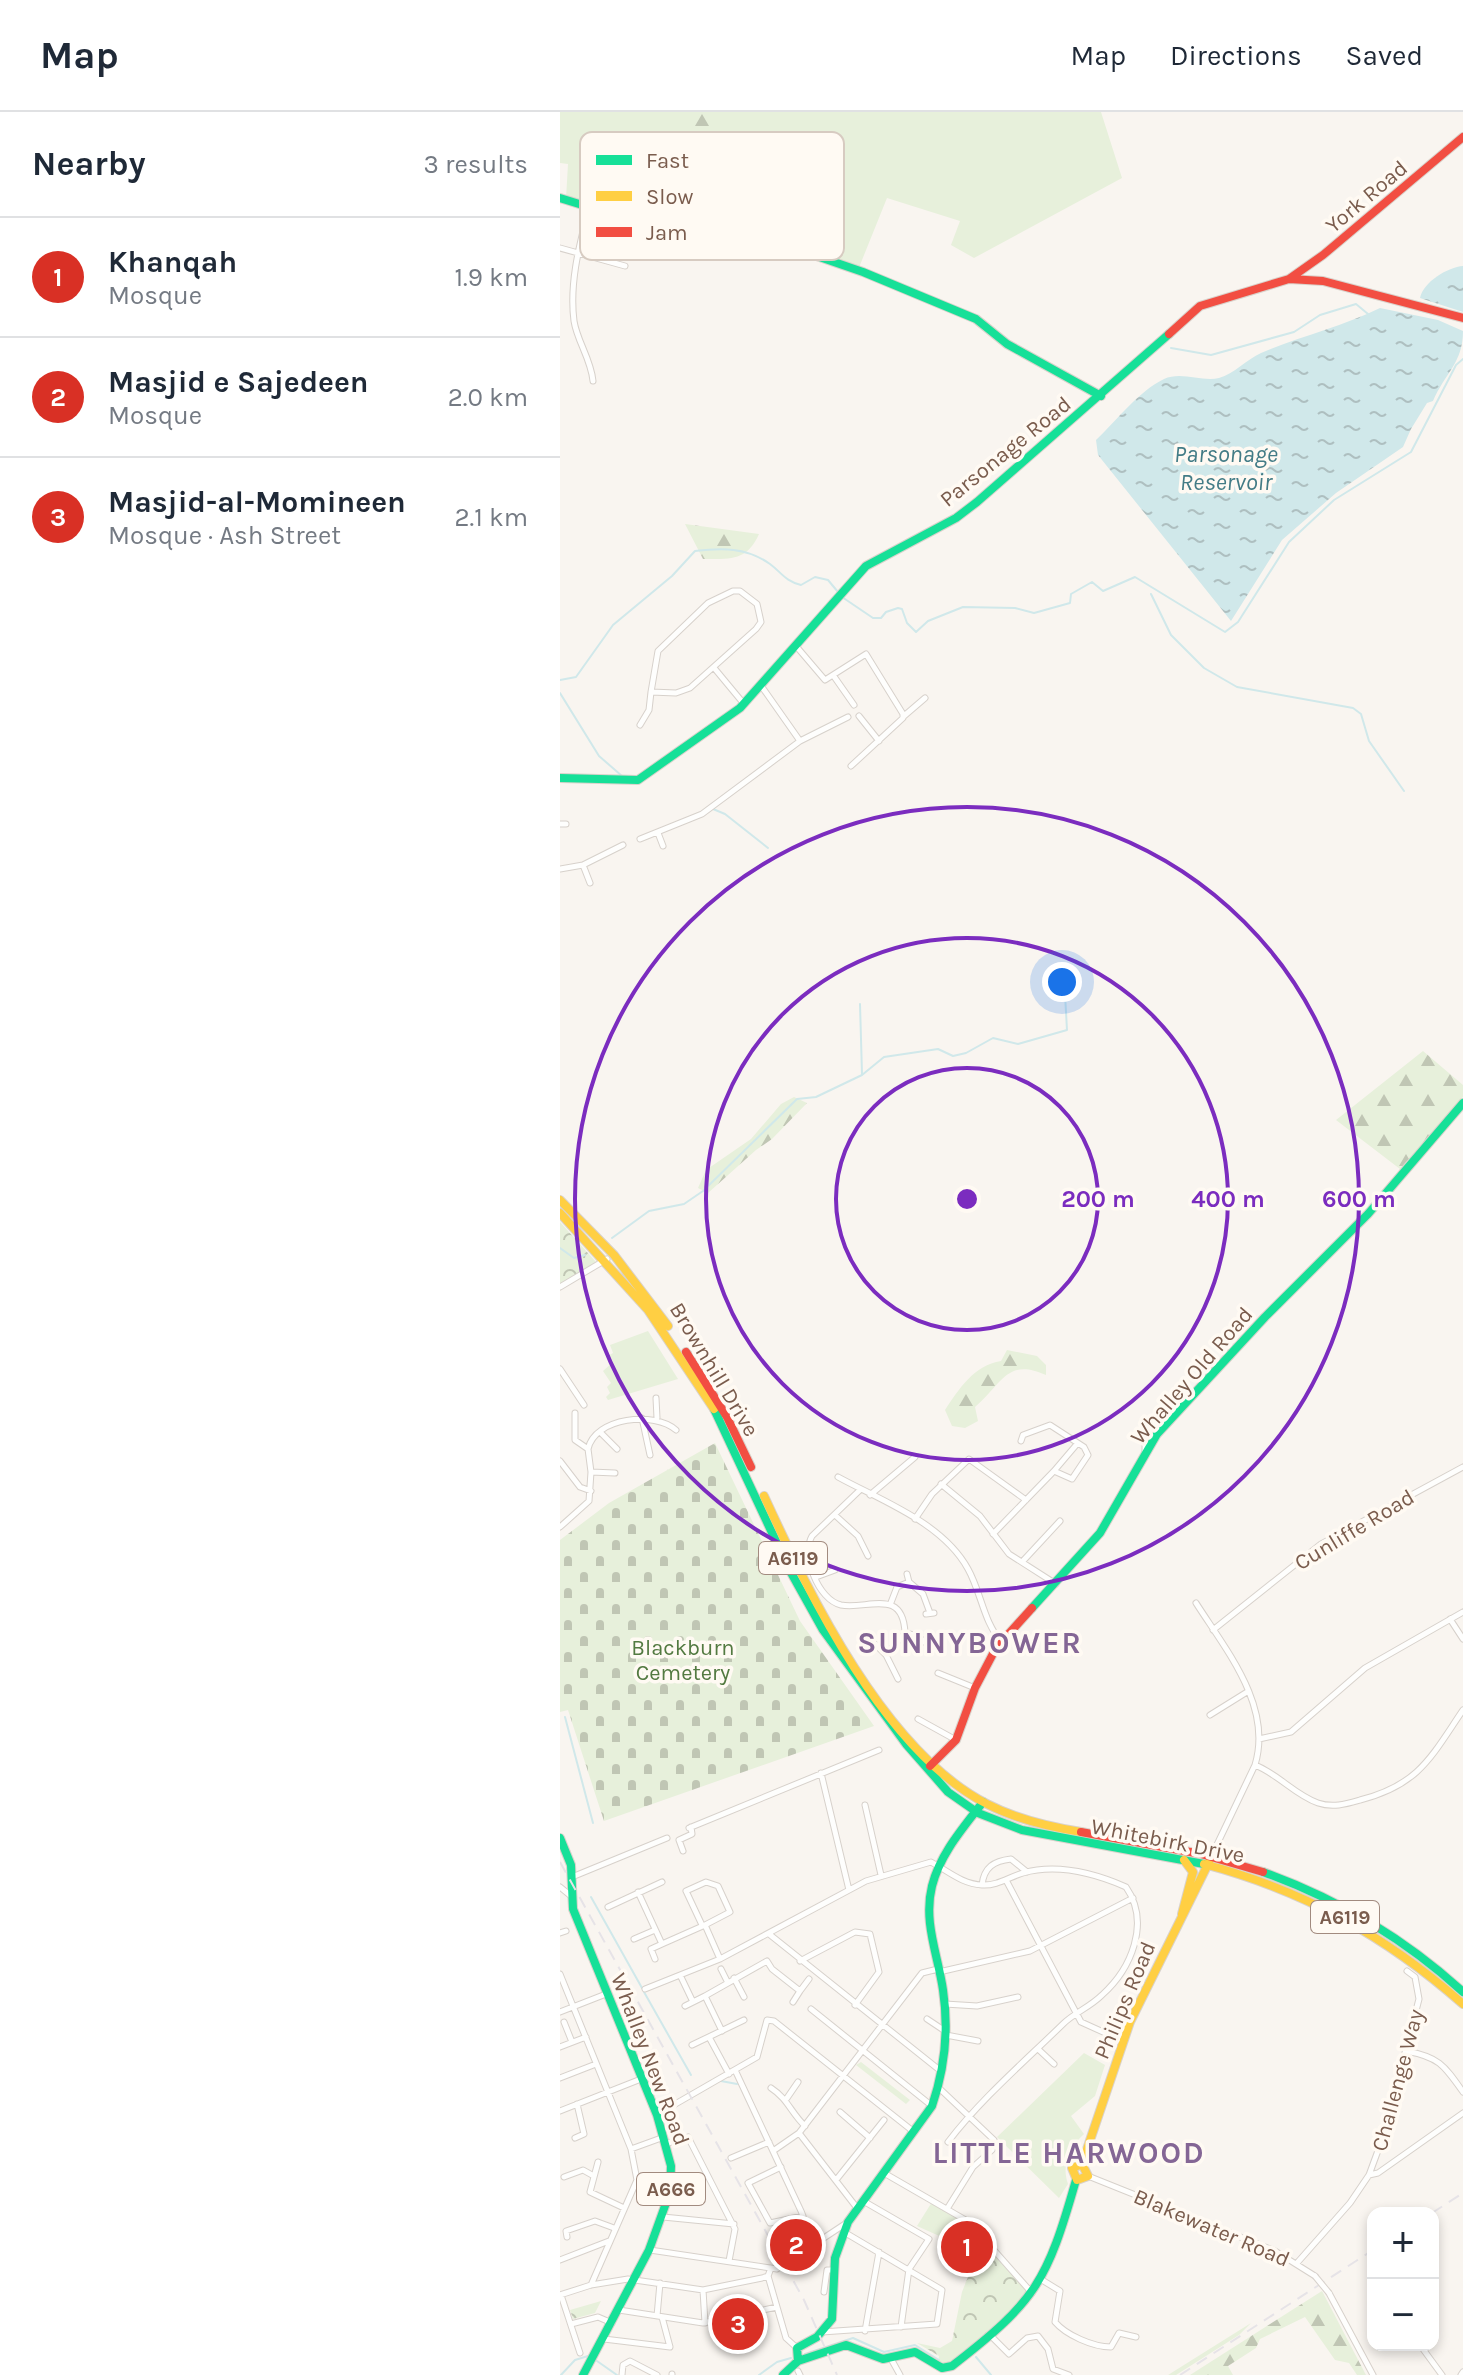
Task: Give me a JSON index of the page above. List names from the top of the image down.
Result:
{
  "streets": {
    "main road": [
      "York Road",
      "Parsonage Road",
      "Brownhill Drive",
      "Whalley Old Road",
      "A6119",
      "Whitebirk Drive",
      "Philips Road",
      "Whalley New Road",
      "A666"
    ],
    "street": ["Cunliffe Road", "Challenge Way", "Blakewater Road"]
  },
  "crossings": [
    ["York Road", "Parsonage Road"],
    ["Brownhill Drive", "Whalley Old Road"],
    ["Brownhill Drive", "Whitebirk Drive"],
    ["Whitebirk Drive", "Philips Road"],
    ["Challenge Way", "Blakewater Road"]
  ],
  "districts": ["SUNNYBOWER", "LITTLE HARWOOD"],
  "water": ["Parsonage Reservoir"],
  "parks": ["Blackburn Cemetery"],
  "legend": ["Fast", "Slow", "Jam"],
  "page": {
    "header": "Map",
    "nav": ["Map", "Directions", "Saved"],
    "heading": ["Nearby", "3 results"],
    "list": [
      {
        "mark": "1",
        "name": "Khanqah",
        "note": "Mosque",
        "value": "1.9 km"
      },
      {
        "mark": "2",
        "name": "Masjid e Sajedeen",
        "note": "Mosque",
        "value": "2.0 km"
      },
      {
        "mark": "3",
        "name": "Masjid-al-Momineen",
        "note": "Mosque · Ash Street",
        "value": "2.1 km"
      }
    ],
    "map_buttons": ["+", "−"],
    "pins": ["2", "1", "3"]
  },
  "rings": ["200 m", "400 m", "600 m"]
}
